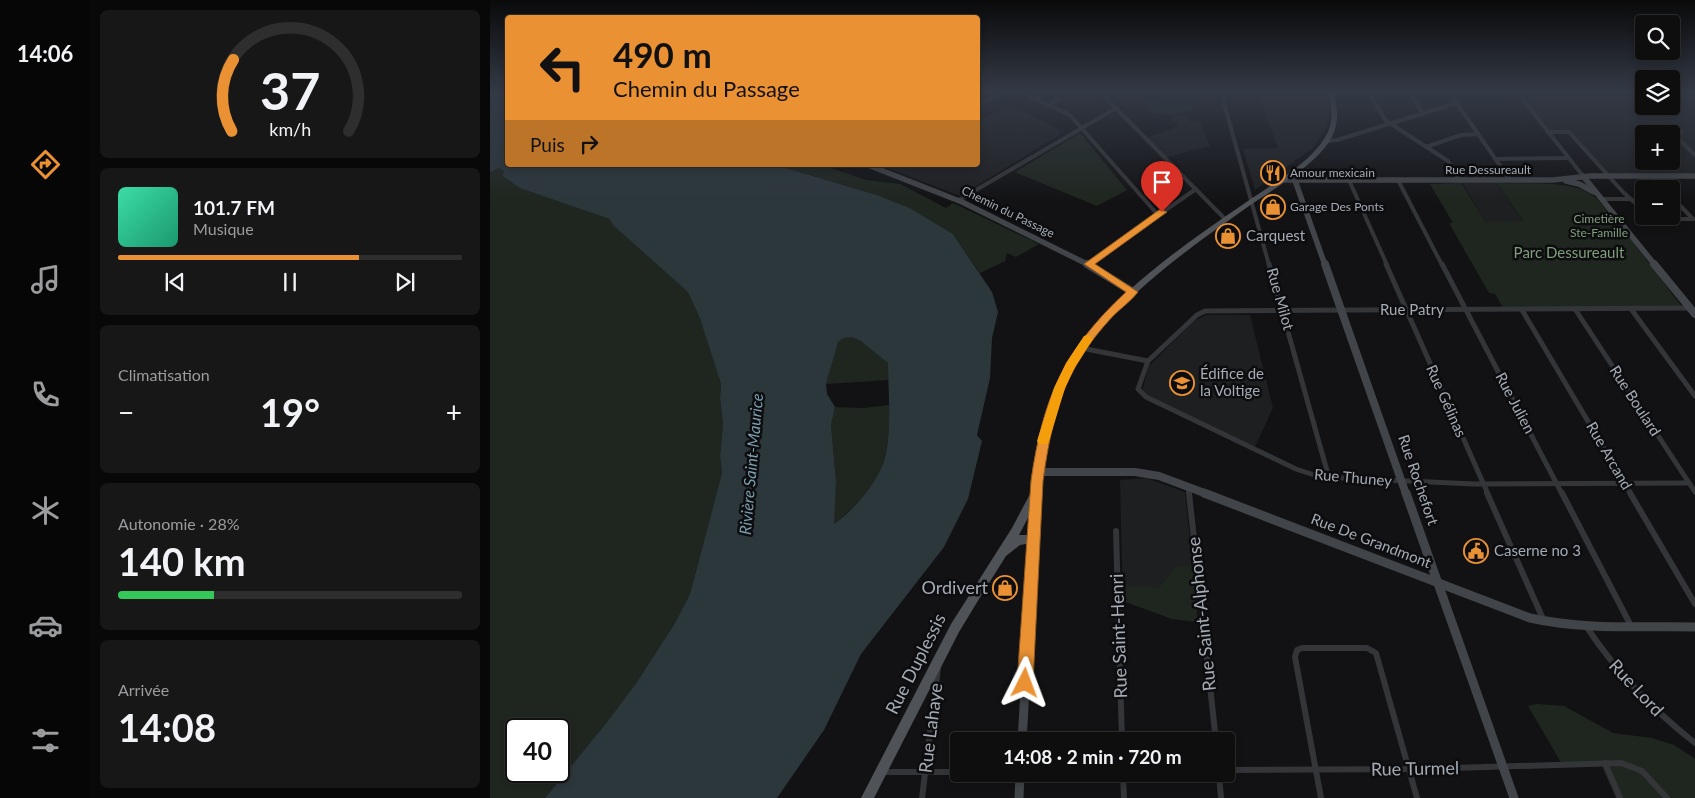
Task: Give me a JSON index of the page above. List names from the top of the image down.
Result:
{
  "streets": {
    "main road": ["Rue Duplessis"],
    "street": [
      "Rue Dessureault",
      "Chemin du Passage",
      "Rue Milot",
      "Rue Patry",
      "Rue Gélinas",
      "Rue Boulard",
      "Rue Julien",
      "Rue Arcand",
      "Rue Thuney",
      "Rue Rochefort",
      "Rue De Grandmont",
      "Rue Saint-Alphonse",
      "Rue Saint-Henri",
      "Rue Lord",
      "Rue Lahaye",
      "Rue Turmel"
    ]
  },
  "crossings": [
    ["Rue Dessureault", "Rue Gélinas"],
    ["Rue Dessureault", "Rue Julien"],
    ["Rue Dessureault", "Rue Rochefort"],
    ["Rue Milot", "Rue Patry"],
    ["Rue Milot", "Rue Thuney"],
    ["Rue Patry", "Rue Gélinas"],
    ["Rue Patry", "Rue Boulard"],
    ["Rue Patry", "Rue Julien"],
    ["Rue Patry", "Rue Arcand"],
    ["Rue Patry", "Rue Thuney"],
    ["Rue Patry", "Rue Rochefort"],
    ["Rue Gélinas", "Rue Thuney"],
    ["Rue Gélinas", "Rue De Grandmont"],
    ["Rue Boulard", "Rue Thuney"],
    ["Rue Julien", "Rue Thuney"],
    ["Rue Julien", "Rue De Grandmont"],
    ["Rue Arcand", "Rue Thuney"],
    ["Rue Thuney", "Rue Rochefort"],
    ["Rue Rochefort", "Rue De Grandmont"],
    ["Rue Rochefort", "Rue Turmel"],
    ["Rue De Grandmont", "Rue Saint-Alphonse"],
    ["Rue De Grandmont", "Rue Lord"],
    ["Rue Duplessis", "Rue Lahaye"]
  ],
  "water": ["Rivière Saint-Maurice"],
  "parks": ["Cimetière Ste-Famille", "Parc Dessureault"],
  "places": {
    "restaurant": ["Amour mexicain"],
    "shop": ["Garage Des Ponts", "Carquest", "Ordivert"],
    "school or university": ["Édifice de la Voltige"],
    "public building": ["Caserne no 3"]
  },
  "page": {
    "tabs": "14:06",
    "map_buttons": ["+", "−"],
    "turn": ["490 m", "Chemin du Passage"],
    "then": "Puis",
    "song": ["101.7 FM", "Musique"],
    "tile": [
      "Climatisation",
      ["Autonomie · 28%", "140 km"],
      ["Arrivée", "14:08"]
    ],
    "heat": ["−", "19°", "+"],
    "limit": "40",
    "trip": "14:08 · 2 min · 720 m",
    "gauge": ["37", "km/h"]
  }
}
